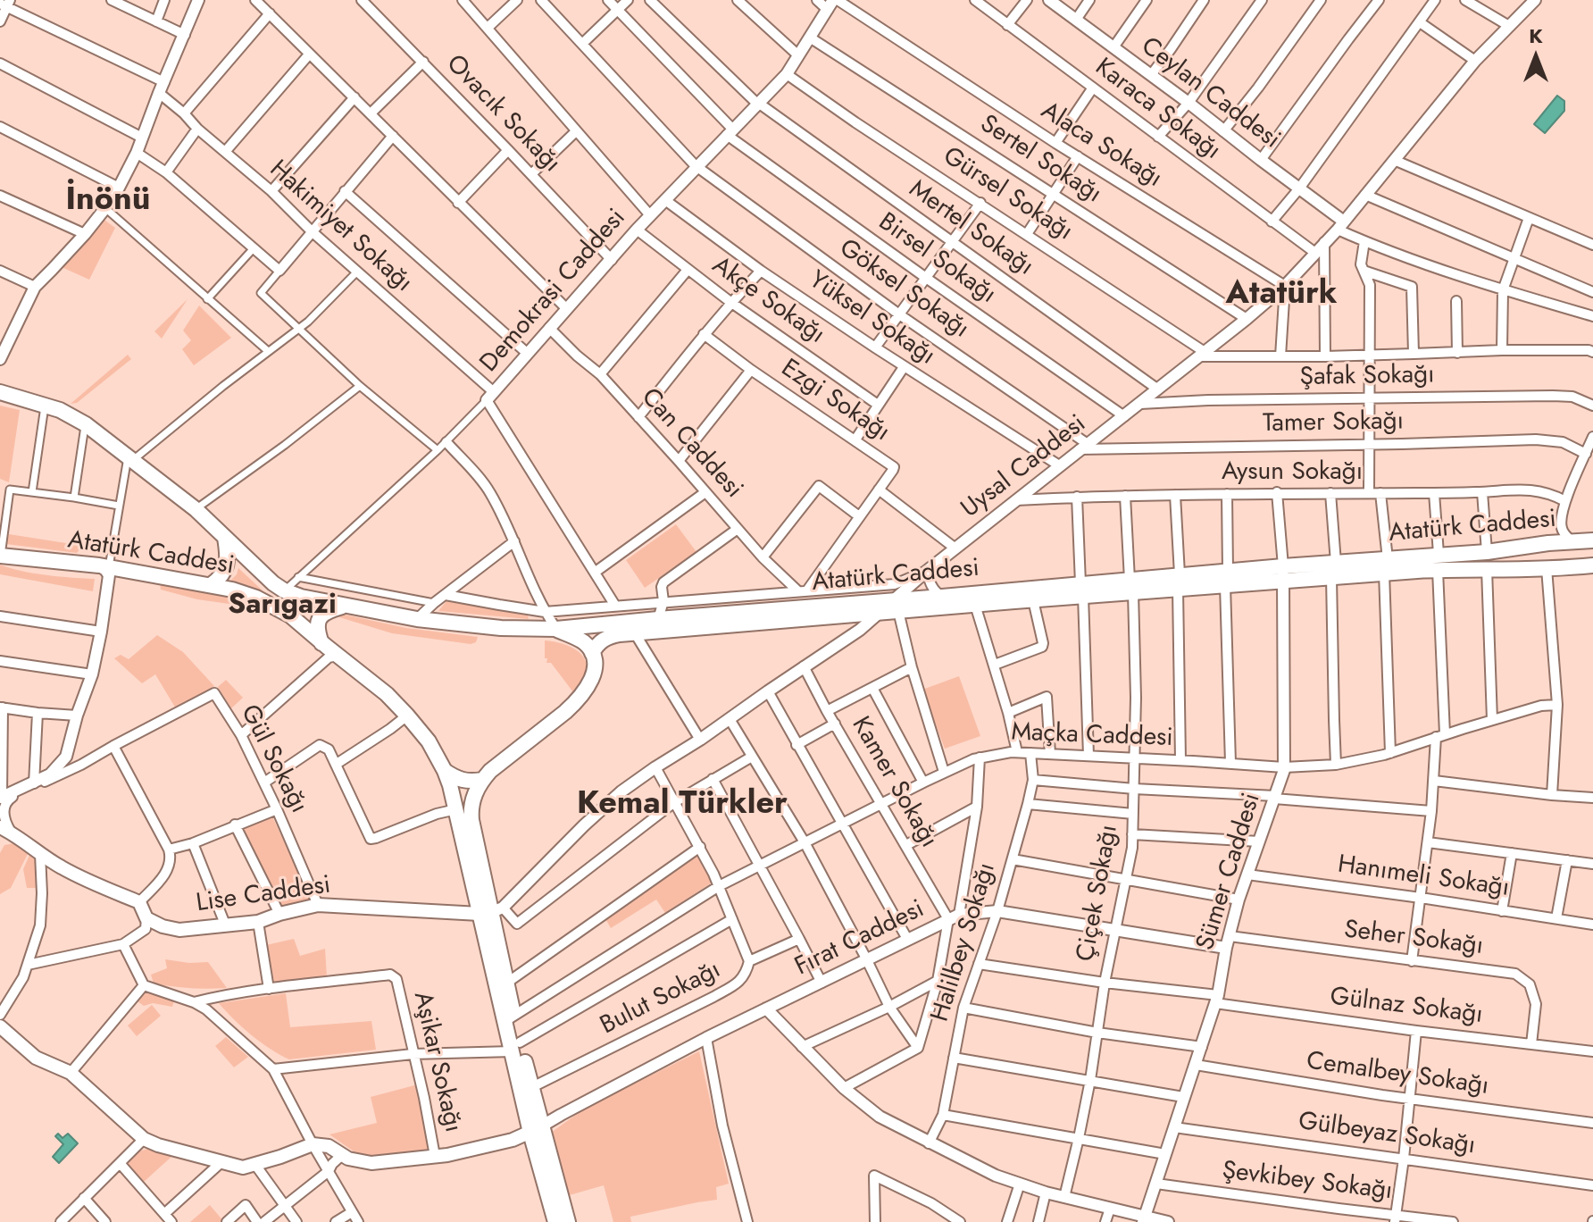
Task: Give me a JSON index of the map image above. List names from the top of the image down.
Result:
{
  "streets": {
    "main road": ["Atatürk Caddesi", "Lise Caddesi"],
    "street": [
      "Ceylan Caddesi",
      "Karaca Sokağı",
      "Ovacık Sokağı",
      "Alaca Sokağı",
      "Sertel Sokağı",
      "Gürsel Sokağı",
      "Hakimiyet Sokağı",
      "Mertel Sokağı",
      "Birsel Sokağı",
      "Göksel Sokağı",
      "Demokrasi Caddesi",
      "Akçe Sokağı",
      "Yüksel Sokağı",
      "Şafak Sokağı",
      "Ezgi Sokağı",
      "Tamer Sokağı",
      "Can Caddesi",
      "Uysal Caddesi",
      "Aysun Sokağı",
      "Maçka Caddesi",
      "Gül Sokağı",
      "Kamer Sokağı",
      "Sümer Caddesi",
      "Hanımeli Sokağı",
      "Çiçek Sokağı",
      "Fırat Caddesi",
      "Seher Sokağı",
      "Halilbey Sokağı",
      "Bulut Sokağı",
      "Gülnaz Sokağı",
      "Aşikar Sokağı",
      "Cemalbey Sokağı",
      "Gülbeyaz Sokağı",
      "Şevkibey Sokağı"
    ]
  },
  "crossings": [
    ["Ceylan Caddesi", "Uysal Caddesi"],
    ["Karaca Sokağı", "Uysal Caddesi"],
    ["Ovacık Sokağı", "Demokrasi Caddesi"],
    ["Alaca Sokağı", "Demokrasi Caddesi"],
    ["Alaca Sokağı", "Uysal Caddesi"],
    ["Sertel Sokağı", "Demokrasi Caddesi"],
    ["Sertel Sokağı", "Uysal Caddesi"],
    ["Gürsel Sokağı", "Demokrasi Caddesi"],
    ["Gürsel Sokağı", "Uysal Caddesi"],
    ["Hakimiyet Sokağı", "Demokrasi Caddesi"],
    ["Mertel Sokağı", "Demokrasi Caddesi"],
    ["Mertel Sokağı", "Uysal Caddesi"],
    ["Birsel Sokağı", "Demokrasi Caddesi"],
    ["Birsel Sokağı", "Uysal Caddesi"],
    ["Göksel Sokağı", "Demokrasi Caddesi"],
    ["Göksel Sokağı", "Tamer Sokağı"],
    ["Göksel Sokağı", "Uysal Caddesi"],
    ["Demokrasi Caddesi", "Akçe Sokağı"],
    ["Demokrasi Caddesi", "Yüksel Sokağı"],
    ["Demokrasi Caddesi", "Can Caddesi"],
    ["Demokrasi Caddesi", "Atatürk Caddesi"],
    ["Yüksel Sokağı", "Uysal Caddesi"],
    ["Şafak Sokağı", "Uysal Caddesi"],
    ["Ezgi Sokağı", "Can Caddesi"],
    ["Tamer Sokağı", "Uysal Caddesi"],
    ["Uysal Caddesi", "Aysun Sokağı"],
    ["Uysal Caddesi", "Atatürk Caddesi"],
    ["Aysun Sokağı", "Çiçek Sokağı"],
    ["Atatürk Caddesi", "Sümer Caddesi"],
    ["Atatürk Caddesi", "Çiçek Sokağı"],
    ["Atatürk Caddesi", "Lise Caddesi"],
    ["Maçka Caddesi", "Kamer Sokağı"],
    ["Maçka Caddesi", "Sümer Caddesi"],
    ["Maçka Caddesi", "Çiçek Sokağı"],
    ["Maçka Caddesi", "Halilbey Sokağı"],
    ["Gül Sokağı", "Lise Caddesi"],
    ["Kamer Sokağı", "Fırat Caddesi"],
    ["Sümer Caddesi", "Hanımeli Sokağı"],
    ["Sümer Caddesi", "Fırat Caddesi"],
    ["Sümer Caddesi", "Seher Sokağı"],
    ["Sümer Caddesi", "Gülnaz Sokağı"],
    ["Sümer Caddesi", "Cemalbey Sokağı"],
    ["Sümer Caddesi", "Gülbeyaz Sokağı"],
    ["Sümer Caddesi", "Şevkibey Sokağı"],
    ["Çiçek Sokağı", "Fırat Caddesi"],
    ["Çiçek Sokağı", "Gülnaz Sokağı"],
    ["Fırat Caddesi", "Seher Sokağı"],
    ["Fırat Caddesi", "Halilbey Sokağı"],
    ["Seher Sokağı", "Gülnaz Sokağı"],
    ["Halilbey Sokağı", "Gülnaz Sokağı"]
  ],
  "districts": [
    "İnönü",
    "Atatürk",
    "Sarıgazi",
    "Kemal Türkler"
  ],
  "north": "top"
}
